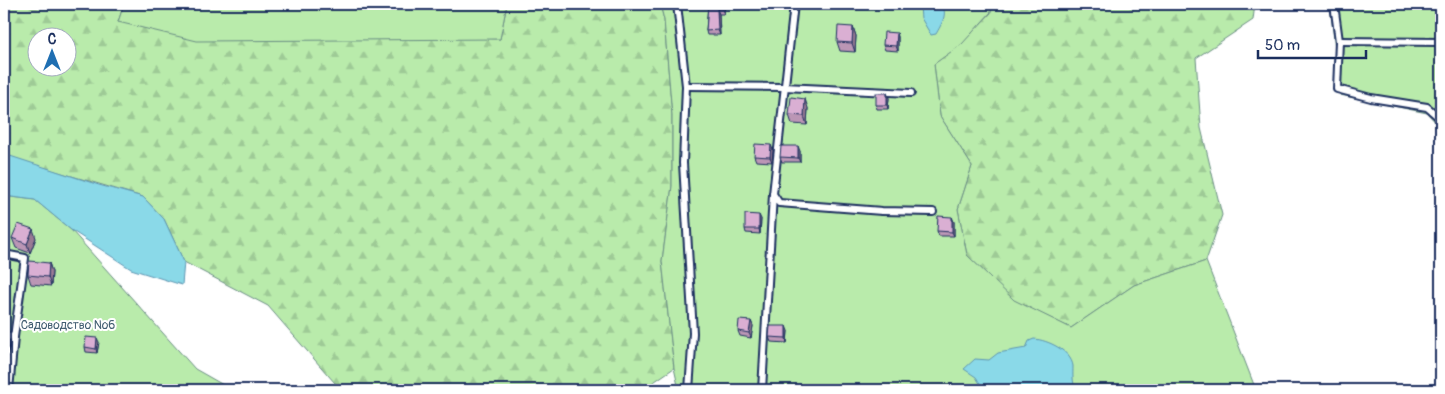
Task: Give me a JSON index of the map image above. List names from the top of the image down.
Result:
{
  "parks": ["Садоводство №6"],
  "scale_bar": "50 m",
  "north": "top"
}
